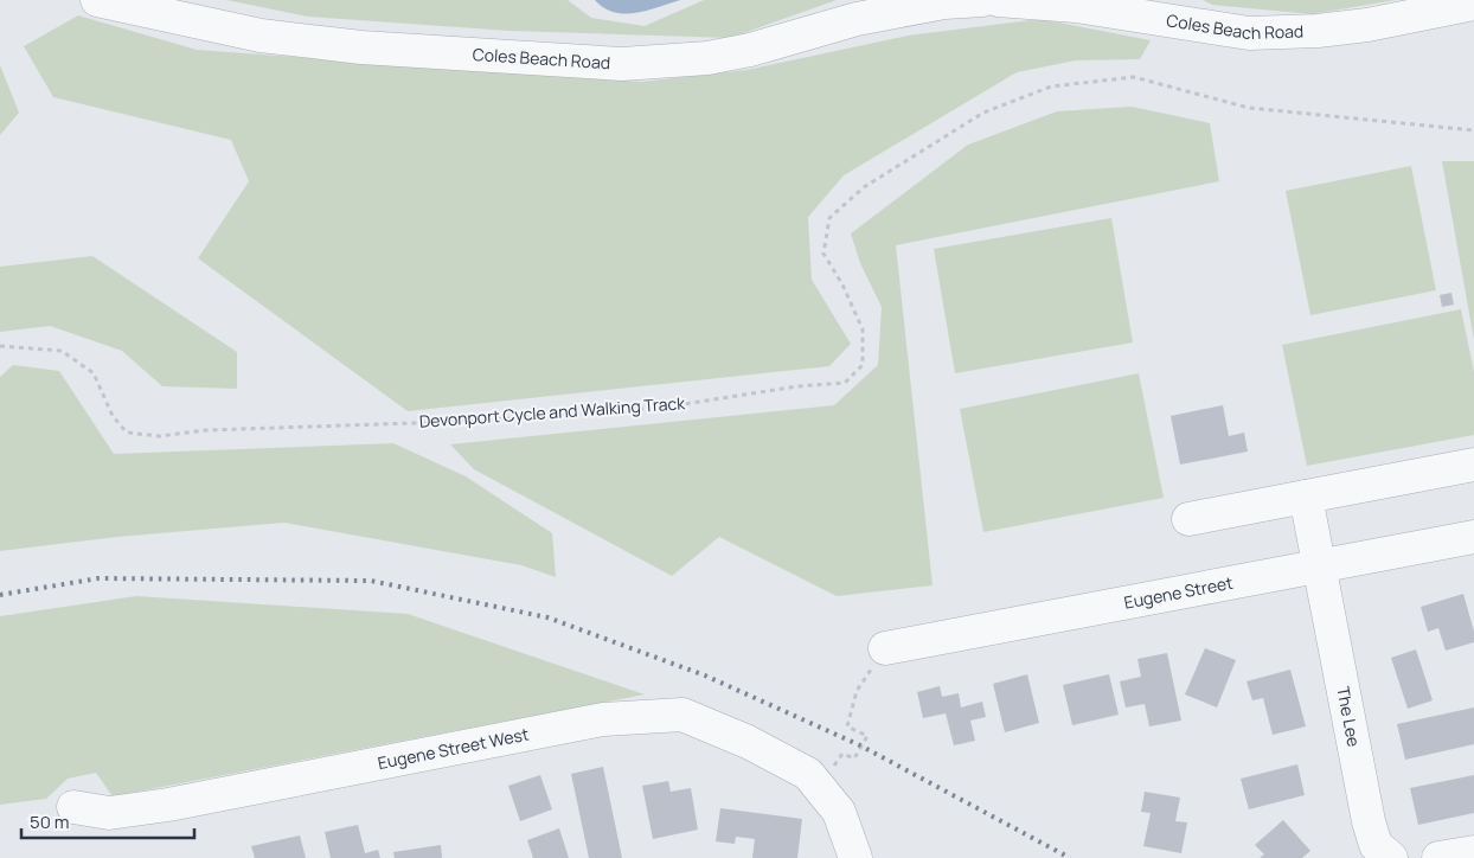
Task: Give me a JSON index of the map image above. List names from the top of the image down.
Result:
{
  "streets": {
    "street": [
      "Coles Beach Road",
      "Eugene Street",
      "The Lee",
      "Eugene Street West"
    ],
    "path": ["Devonport Cycle and Walking Track"]
  },
  "crossings": [
    ["Eugene Street", "The Lee"]
  ],
  "scale_bar": "50 m"
}
